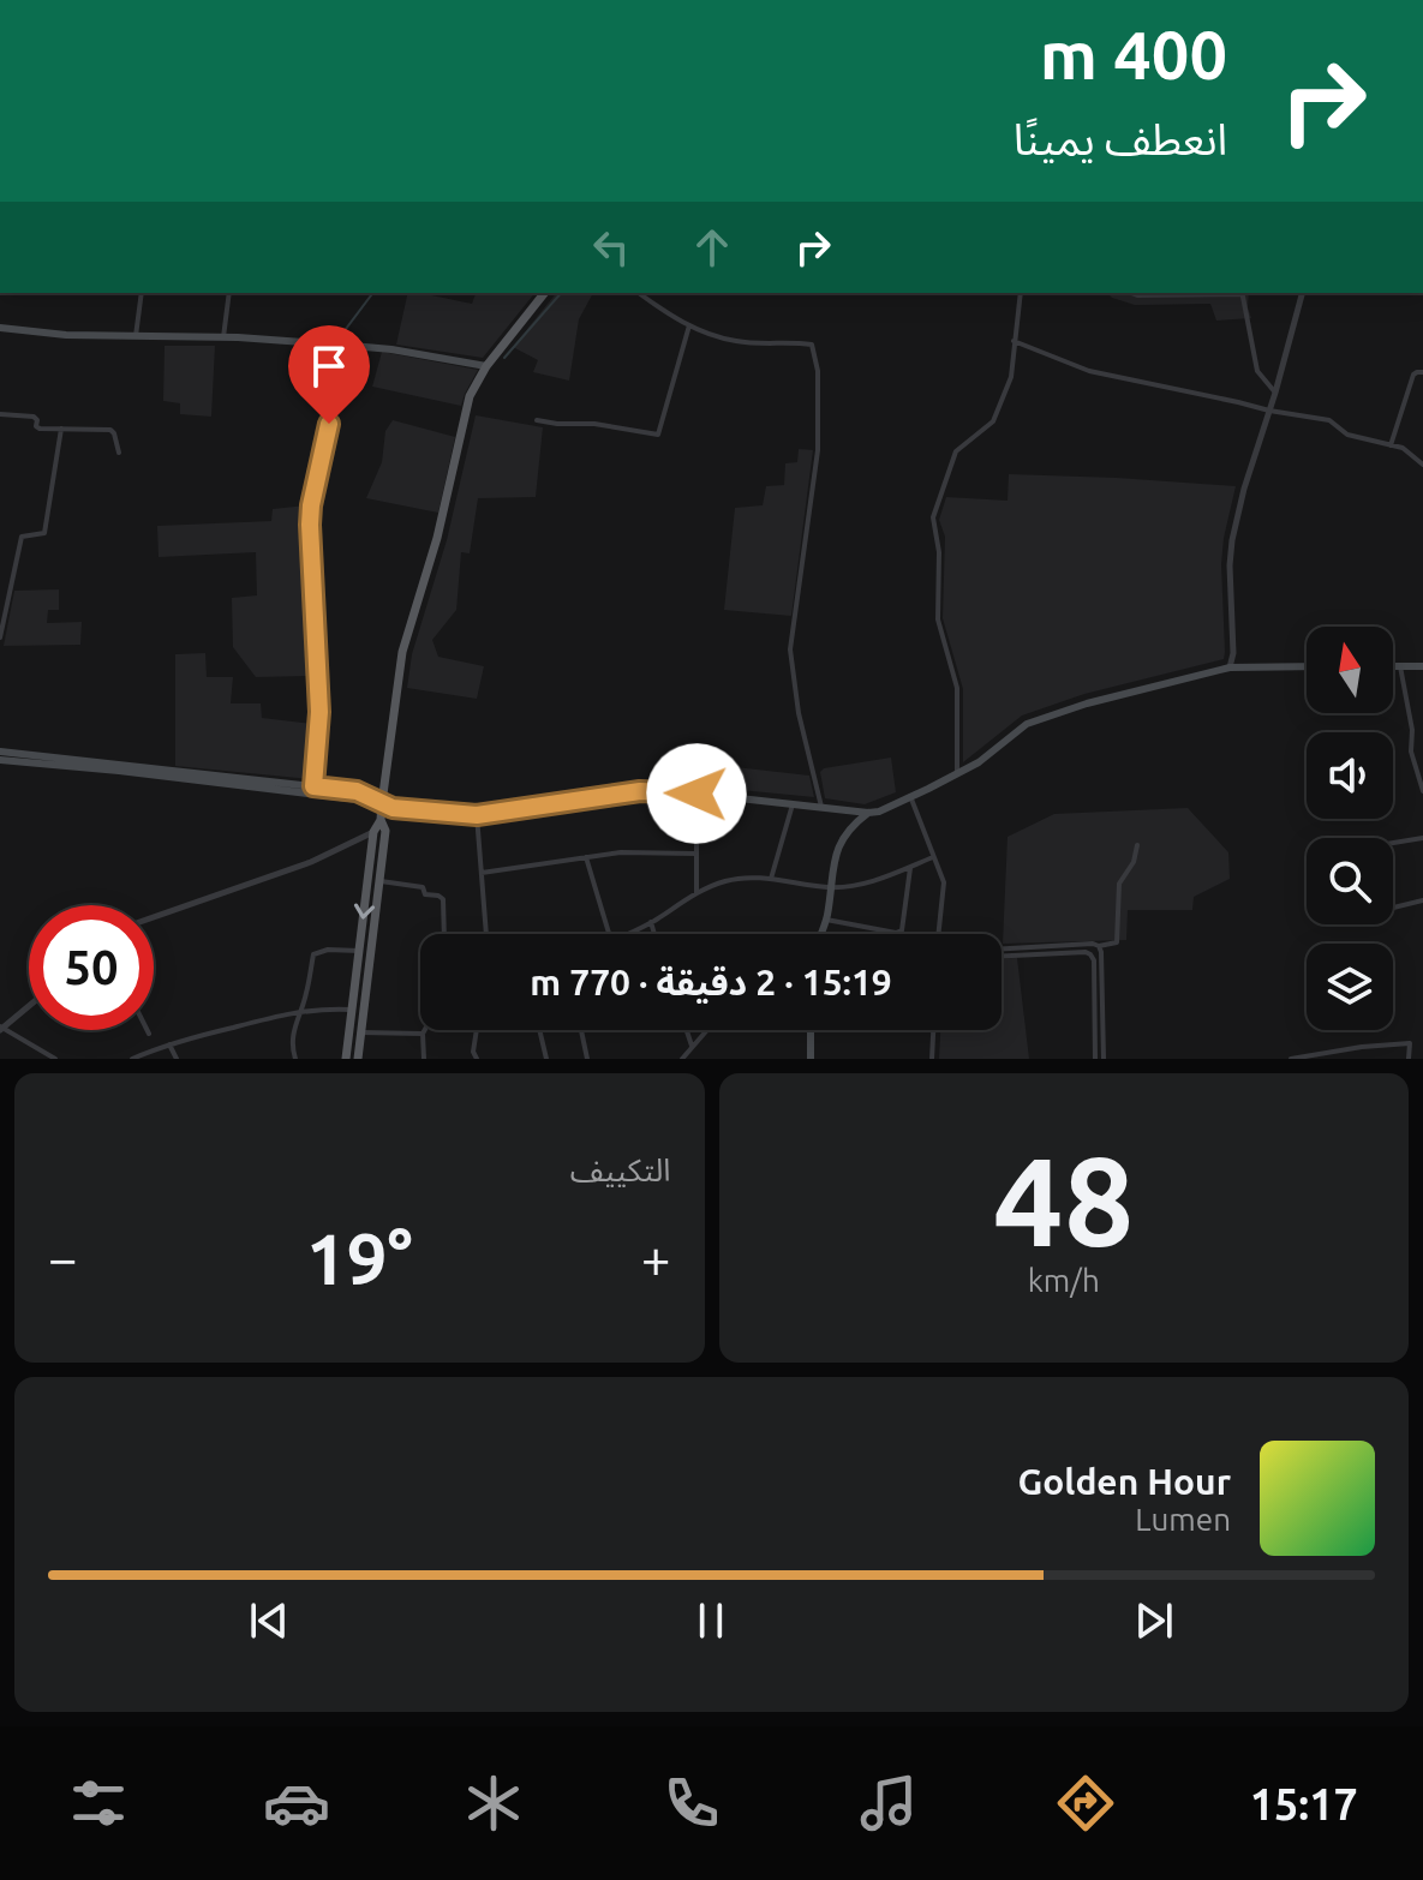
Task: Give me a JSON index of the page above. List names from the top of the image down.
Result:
{
  "north": "top",
  "page": {
    "turn": ["400 m", "انعطف يمينًا"],
    "limit": "50",
    "trip": "15:19 · 2 دقيقة · 770 m",
    "tile": [
      ["48", "km/h"],
      "التكييف"
    ],
    "heat": ["−", "19°", "+"],
    "song": ["Golden Hour", "Lumen"],
    "tabs": "15:17"
  }
}
